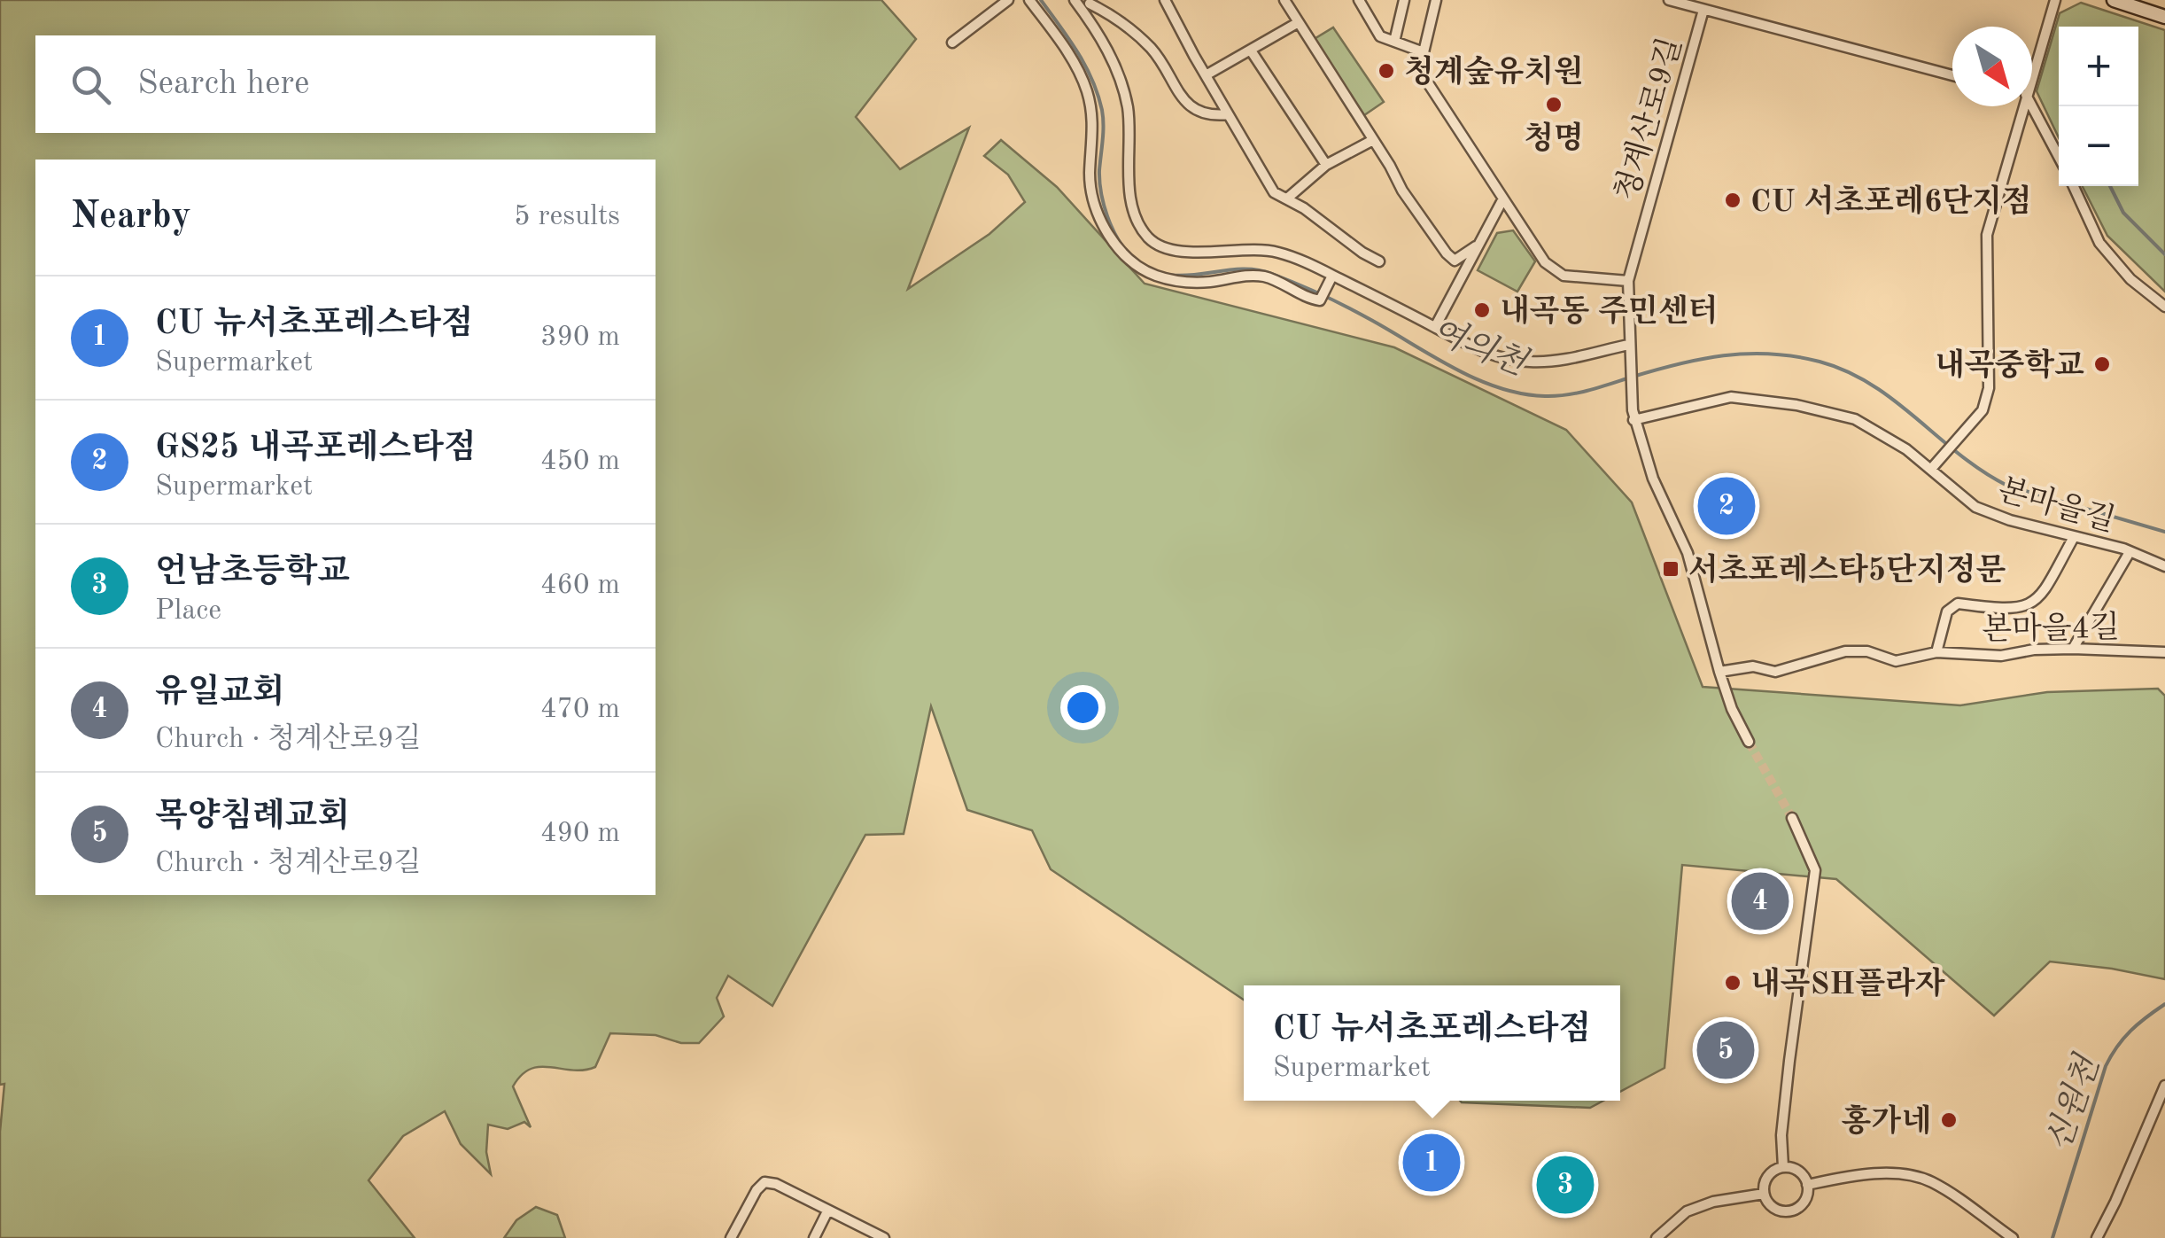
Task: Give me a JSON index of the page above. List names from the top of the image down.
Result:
{
  "streets": {
    "street": ["청계산로9길", "본마을길", "본마을4길"]
  },
  "crossings": [
    ["청계산로9길", "본마을길"],
    ["본마을길", "본마을4길"]
  ],
  "water": ["여의천", "신원천"],
  "places": {
    "other": [
      "청계숲유치원",
      "청명",
      "CU 서초포레6단지점",
      "내곡동 주민센터",
      "내곡중학교",
      "내곡SH플라자",
      "홍가네"
    ],
    "transit": ["서초포레스타5단지정문"]
  },
  "north": "bottom right",
  "page": {
    "map_buttons": ["+", "−"],
    "search": "Search here",
    "heading": ["Nearby", "5 results"],
    "list": [
      {
        "mark": "1",
        "name": "CU 뉴서초포레스타점",
        "note": "Supermarket",
        "value": "390 m"
      },
      {
        "mark": "2",
        "name": "GS25 내곡포레스타점",
        "note": "Supermarket",
        "value": "450 m"
      },
      {
        "mark": "3",
        "name": "언남초등학교",
        "note": "Place",
        "value": "460 m"
      },
      {
        "mark": "4",
        "name": "유일교회",
        "note": "Church · 청계산로9길",
        "value": "470 m"
      },
      {
        "mark": "5",
        "name": "목양침례교회",
        "note": "Church · 청계산로9길",
        "value": "490 m"
      }
    ],
    "pins": [
      "2",
      "4",
      "5",
      "1",
      "3"
    ],
    "popup": ["CU 뉴서초포레스타점", "Supermarket"]
  }
}
